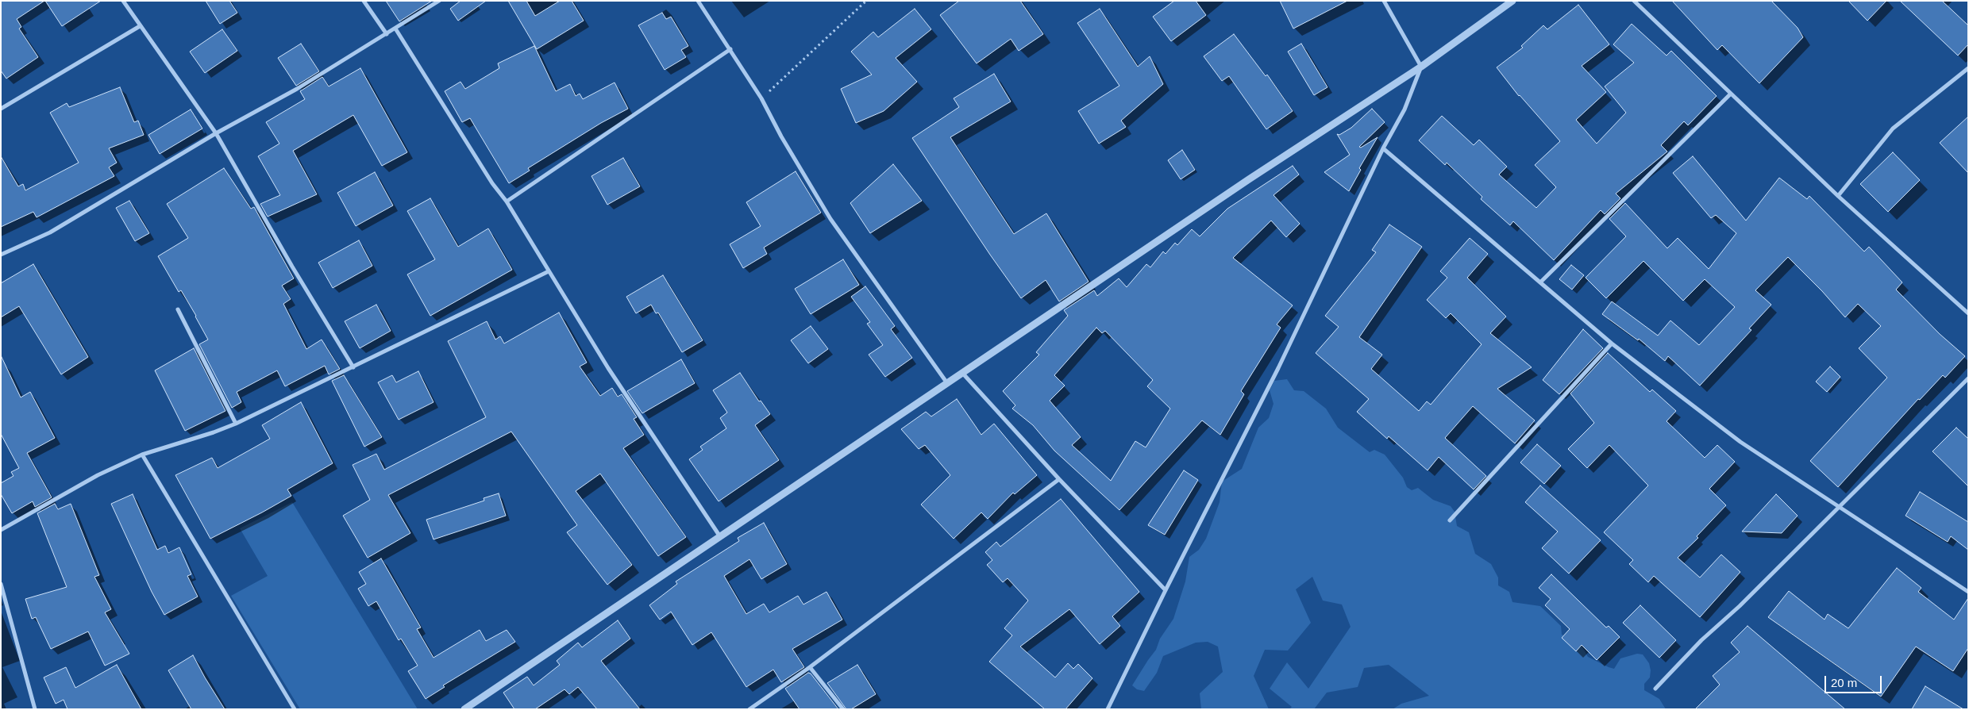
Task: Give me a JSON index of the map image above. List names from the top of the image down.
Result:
{
  "scale_bar": "20 m"
}
